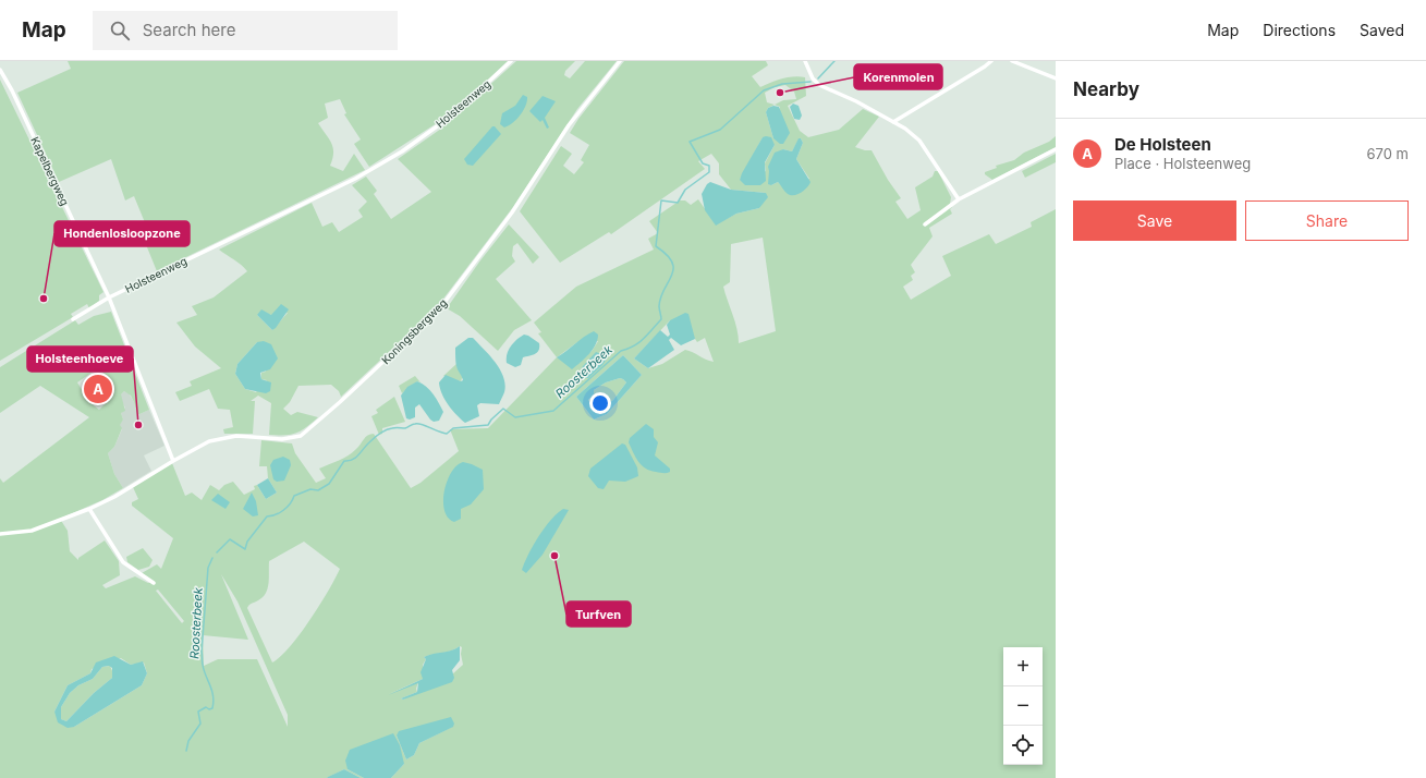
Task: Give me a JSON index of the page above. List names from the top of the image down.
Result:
{
  "streets": {
    "street": ["Holsteenweg", "Kapelbergweg", "Koningsbergweg"]
  },
  "crossings": [
    ["Holsteenweg", "Kapelbergweg"]
  ],
  "water": ["Roosterbeek"],
  "places": [
    "Korenmolen",
    "Hondenlosloopzone",
    "Holsteenhoeve",
    "Turfven"
  ],
  "page": {
    "header": "Map",
    "search": "Search here",
    "nav": ["Map", "Directions", "Saved"],
    "heading": "Nearby",
    "list": [
      {
        "mark": "A",
        "name": "De Holsteen",
        "note": "Place · Holsteenweg",
        "value": "670 m"
      }
    ],
    "buttons": ["Save", "Share"],
    "pins": "A",
    "map_buttons": ["+", "−"]
  }
}
